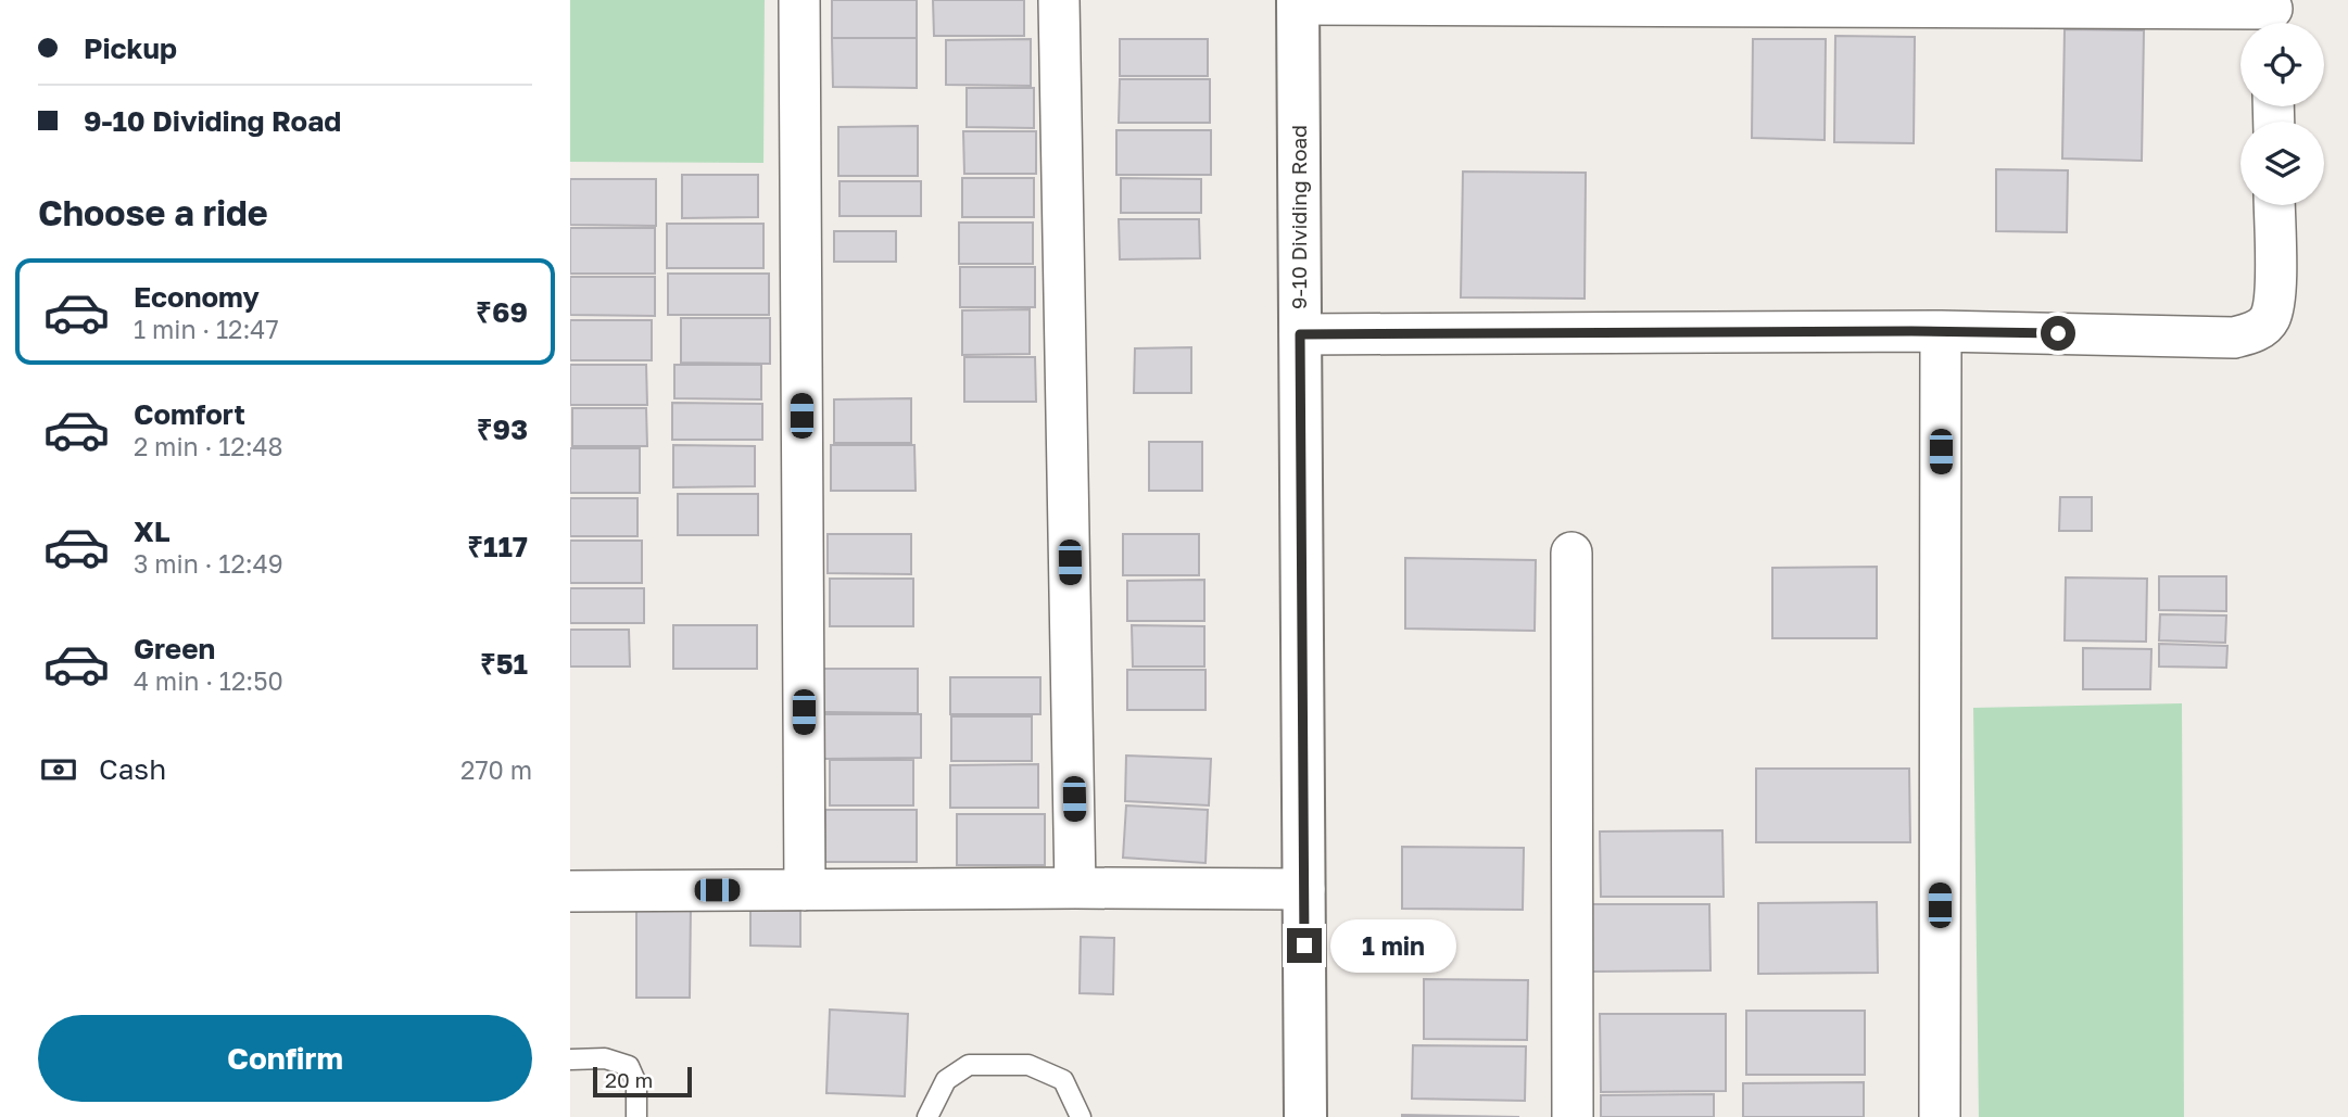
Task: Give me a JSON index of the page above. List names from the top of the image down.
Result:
{
  "streets": {
    "street": ["9-10 Dividing Road"]
  },
  "scale_bar": "20 m",
  "page": {
    "banner": ["Pickup", "9-10 Dividing Road"],
    "heading": "Choose a ride",
    "list": [
      {
        "name": "Economy",
        "note": "1 min · 12:47",
        "value": "₹69"
      },
      {
        "name": "Comfort",
        "note": "2 min · 12:48",
        "value": "₹93"
      },
      {
        "name": "XL",
        "note": "3 min · 12:49",
        "value": "₹117"
      },
      {
        "name": "Green",
        "note": "4 min · 12:50",
        "value": "₹51"
      }
    ],
    "pay": ["Cash", "270 m"],
    "bubble": "1 min",
    "buttons": "Confirm",
    "scale": "20 m"
  }
}
